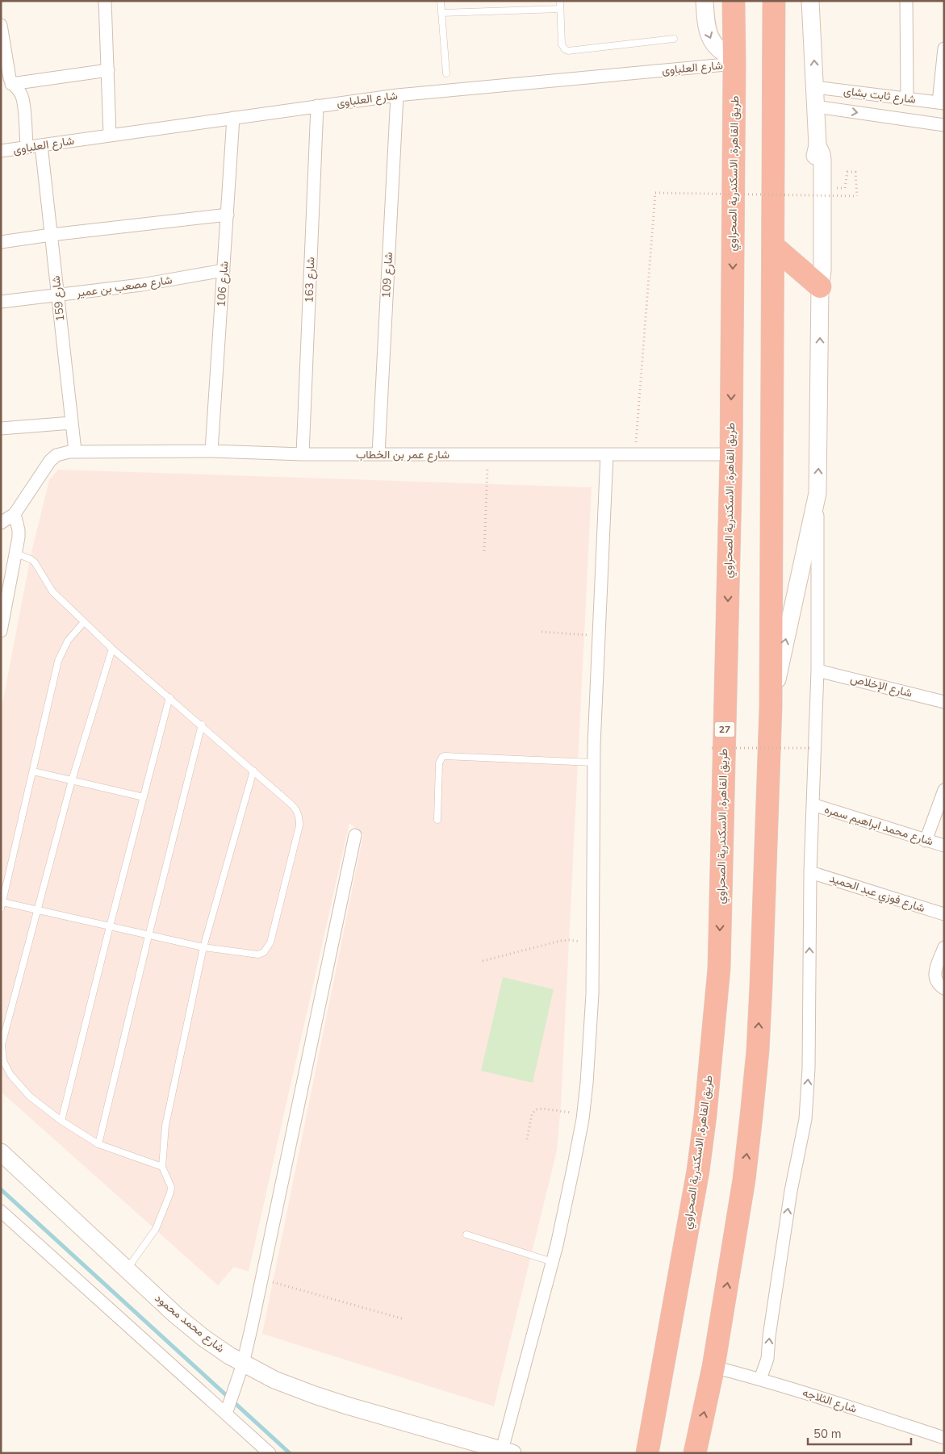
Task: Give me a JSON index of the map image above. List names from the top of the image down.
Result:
{
  "streets": {
    "highway": ["طريق القاهرة, الاسكندرية الصحراوي", "27"],
    "street": [
      "شارع العلباوى",
      "شارع ثابت بشاى",
      "شارع 109",
      "شارع 163",
      "شارع 106",
      "شارع مصعب بن عمير",
      "شارع 159",
      "شارع عمر بن الخطاب",
      "شارع الإخلاص",
      "شارع محمد ابراهيم سمره",
      "شارع فوزي عبد الحميد",
      "شارع محمد محمود",
      "شارع الثلاجه"
    ]
  },
  "crossings": [
    ["شارع العلباوى", "طريق القاهرة, الاسكندرية الصحراوي"],
    ["شارع العلباوى", "شارع 109"],
    ["شارع العلباوى", "شارع 163"],
    ["شارع العلباوى", "شارع 106"],
    ["شارع العلباوى", "شارع 159"],
    ["طريق القاهرة, الاسكندرية الصحراوي", "شارع عمر بن الخطاب"],
    ["شارع 109", "شارع عمر بن الخطاب"],
    ["شارع 163", "شارع عمر بن الخطاب"],
    ["شارع 106", "شارع مصعب بن عمير"],
    ["شارع 106", "شارع عمر بن الخطاب"],
    ["شارع مصعب بن عمير", "شارع 159"],
    ["شارع 159", "شارع عمر بن الخطاب"]
  ],
  "scale_bar": "50 m"
}
